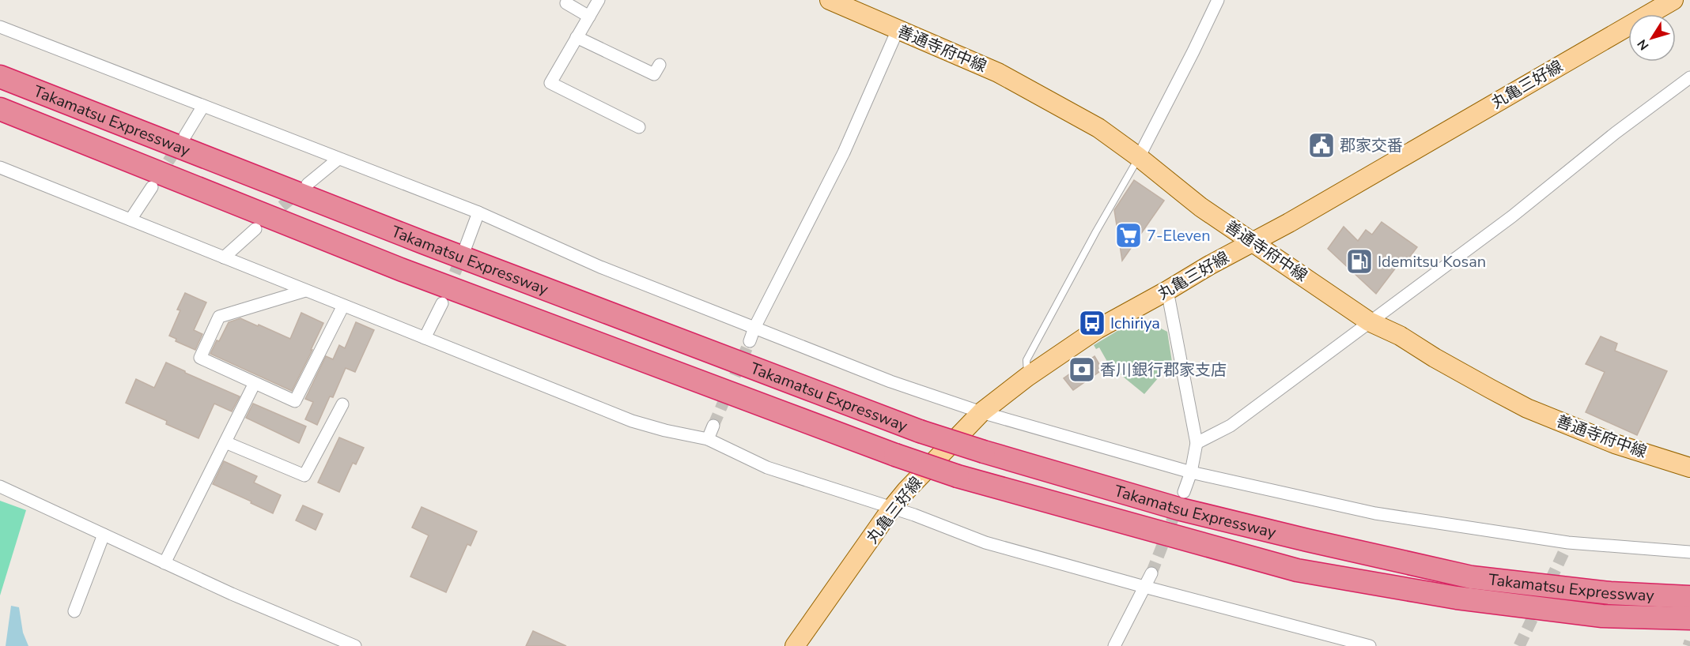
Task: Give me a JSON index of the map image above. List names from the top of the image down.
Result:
{
  "streets": {
    "highway": ["Takamatsu Expressway"],
    "main road": ["善通寺府中線", "丸亀三好線"]
  },
  "crossings": [
    ["善通寺府中線", "丸亀三好線"]
  ],
  "places": {
    "public building": ["郡家交番"],
    "supermarket": ["7-Eleven"],
    "fuel station": ["Idemitsu Kosan"],
    "bus stop": ["Ichiriya"],
    "bank": ["香川銀行郡家支店"]
  },
  "north": "bottom left"
}
